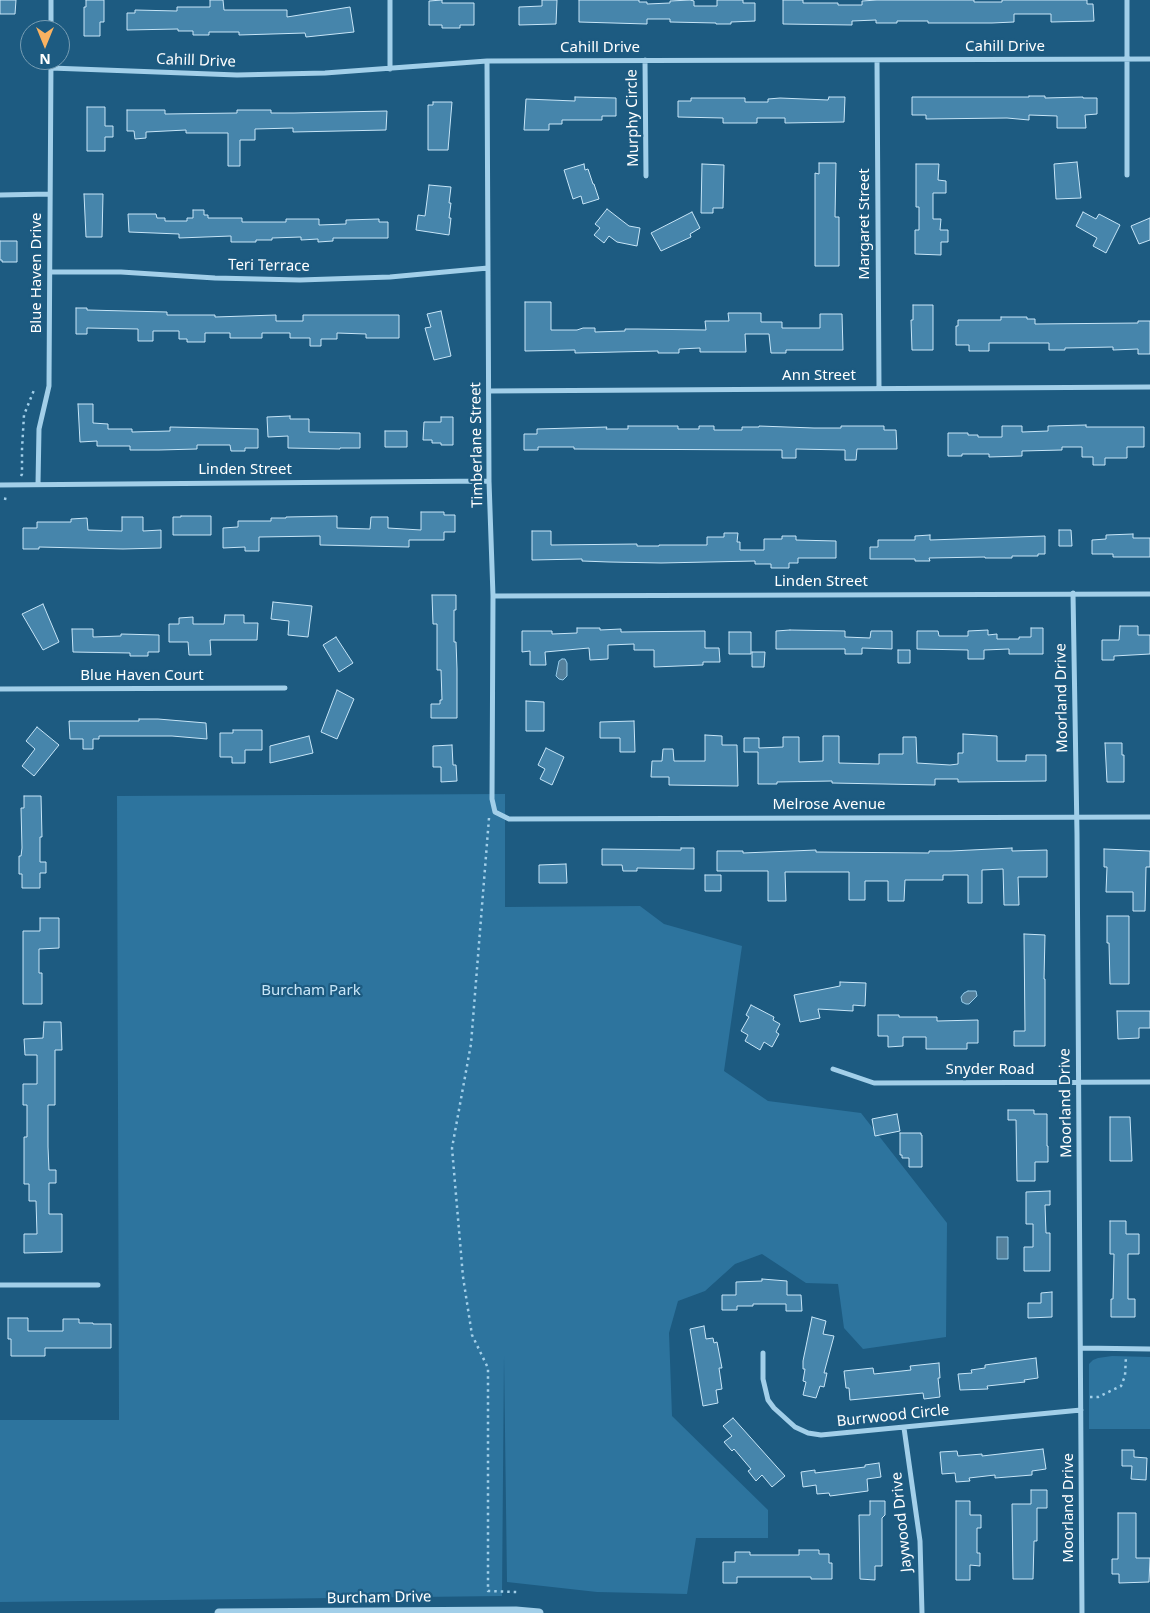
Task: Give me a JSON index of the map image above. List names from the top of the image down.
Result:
{
  "streets": {
    "street": [
      "Cahill Drive",
      "Murphy Circle",
      "Margaret Street",
      "Teri Terrace",
      "Blue Haven Drive",
      "Ann Street",
      "Timberlane Street",
      "Linden Street",
      "Blue Haven Court",
      "Moorland Drive",
      "Melrose Avenue",
      "Snyder Road",
      "Burrwood Circle",
      "Jaywood Drive",
      "Burcham Drive"
    ]
  },
  "crossings": [
    ["Cahill Drive", "Murphy Circle"],
    ["Cahill Drive", "Margaret Street"],
    ["Cahill Drive", "Timberlane Street"],
    ["Margaret Street", "Ann Street"],
    ["Teri Terrace", "Blue Haven Drive"],
    ["Teri Terrace", "Timberlane Street"],
    ["Blue Haven Drive", "Linden Street"],
    ["Ann Street", "Timberlane Street"],
    ["Timberlane Street", "Linden Street"],
    ["Timberlane Street", "Melrose Avenue"],
    ["Linden Street", "Moorland Drive"],
    ["Moorland Drive", "Melrose Avenue"],
    ["Moorland Drive", "Snyder Road"],
    ["Moorland Drive", "Burrwood Circle"],
    ["Burrwood Circle", "Jaywood Drive"]
  ],
  "parks": ["Burcham Park"],
  "north": "bottom"
}
